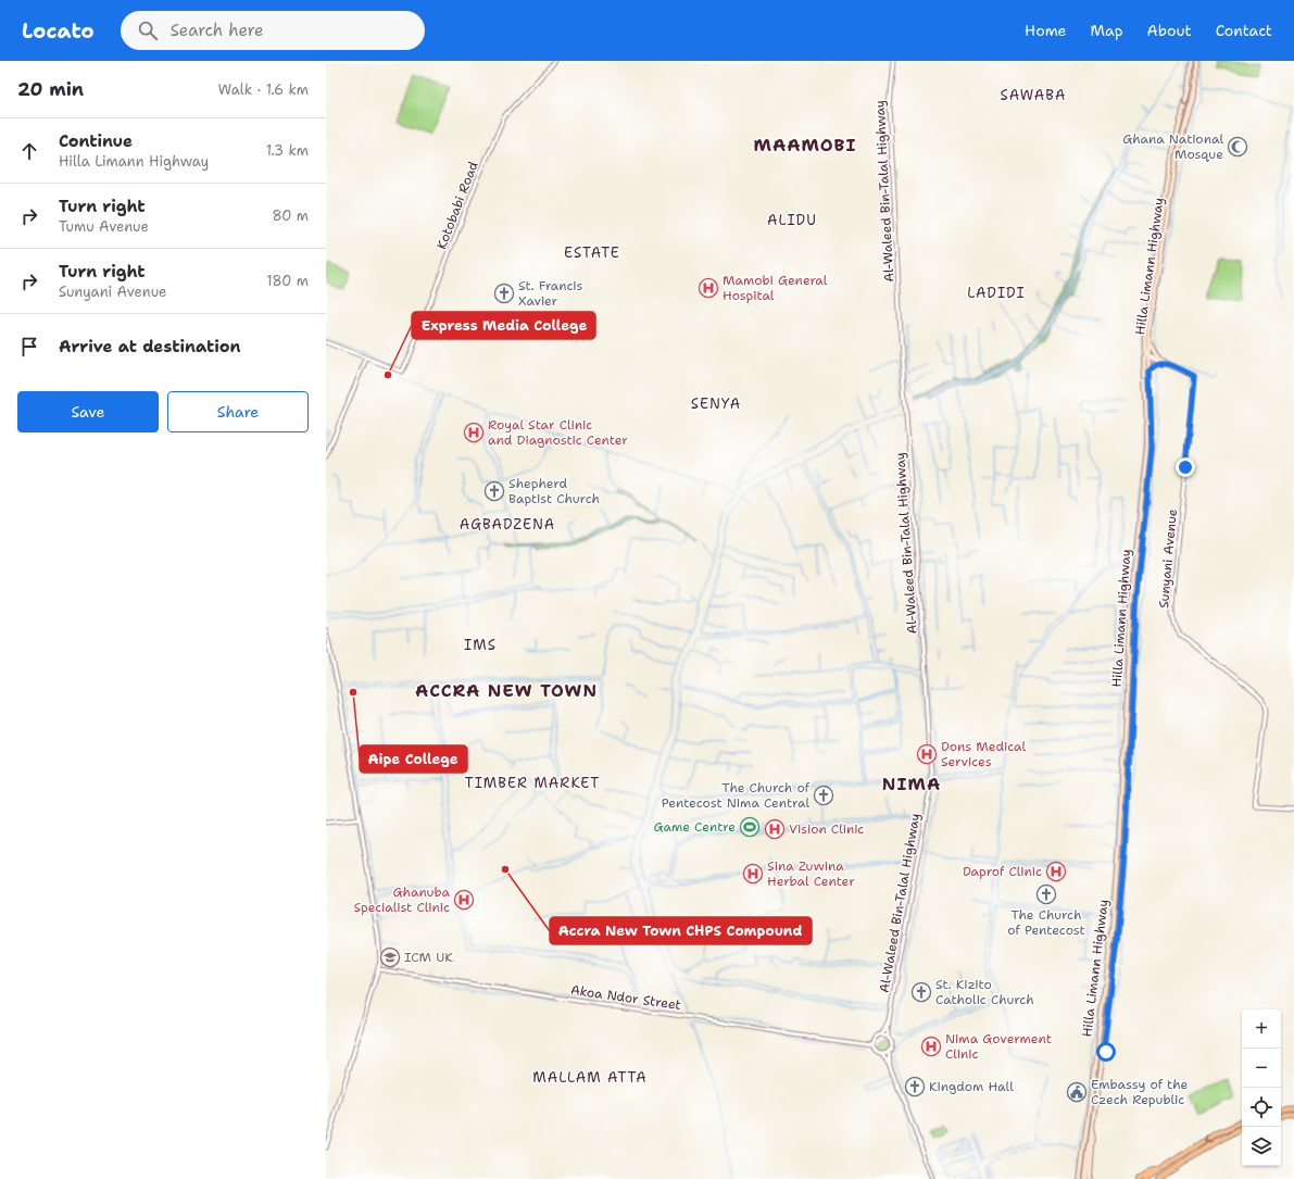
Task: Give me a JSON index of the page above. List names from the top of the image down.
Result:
{
  "streets": {
    "main road": ["Hilla Limann Highway"],
    "street": [
      "Al-Waleed Bin-Talal Highway",
      "Kotobabi Road",
      "Sunyani Avenue",
      "Akoa Ndor Street"
    ]
  },
  "crossings": [
    ["Al-Waleed Bin-Talal Highway", "Akoa Ndor Street"]
  ],
  "districts": [
    "SAWABA",
    "MAAMOBI",
    "ALIDU",
    "ESTATE",
    "LADIDI",
    "SENYA",
    "AGBADZENA",
    "IMS",
    "ACCRA NEW TOWN",
    "TIMBER MARKET",
    "NIMA",
    "MALLAM ATTA"
  ],
  "places": {
    "mosque": ["Ghana National Mosque"],
    "hospital": [
      "Mamobi General Hospital",
      "Royal Star Clinic and Diagnostic Center",
      "Dons Medical Services",
      "Vision Clinic",
      "Daprof Clinic",
      "Sina Zuwina Herbal Center",
      "Ghanuba Specialist Clinic",
      "Nima Goverment Clinic"
    ],
    "church": [
      "St. Francis Xavier",
      "Shepherd Baptist Church",
      "The Church of Pentecost Nima Central",
      "The Church of Pentecost",
      "St. Kizito Catholic Church",
      "Kingdom Hall"
    ],
    "other": ["Express Media College", "Aipe College", "Accra New Town CHPS Compound"],
    "sports": ["Game Centre"],
    "school or university": ["ICM UK"],
    "public building": ["Embassy of the Czech Republic"]
  },
  "page": {
    "header": "Locato",
    "search": "Search here",
    "nav": [
      "Home",
      "Map",
      "About",
      "Contact"
    ],
    "heading": ["20 min", "Walk · 1.6 km"],
    "list": [
      ["Continue", "Hilla Limann Highway", "1.3 km"],
      ["Turn right", "Tumu Avenue", "80 m"],
      ["Turn right", "Sunyani Avenue", "180 m"],
      "Arrive at destination"
    ],
    "buttons": ["Save", "Share"],
    "map_buttons": ["+", "−"]
  }
}
